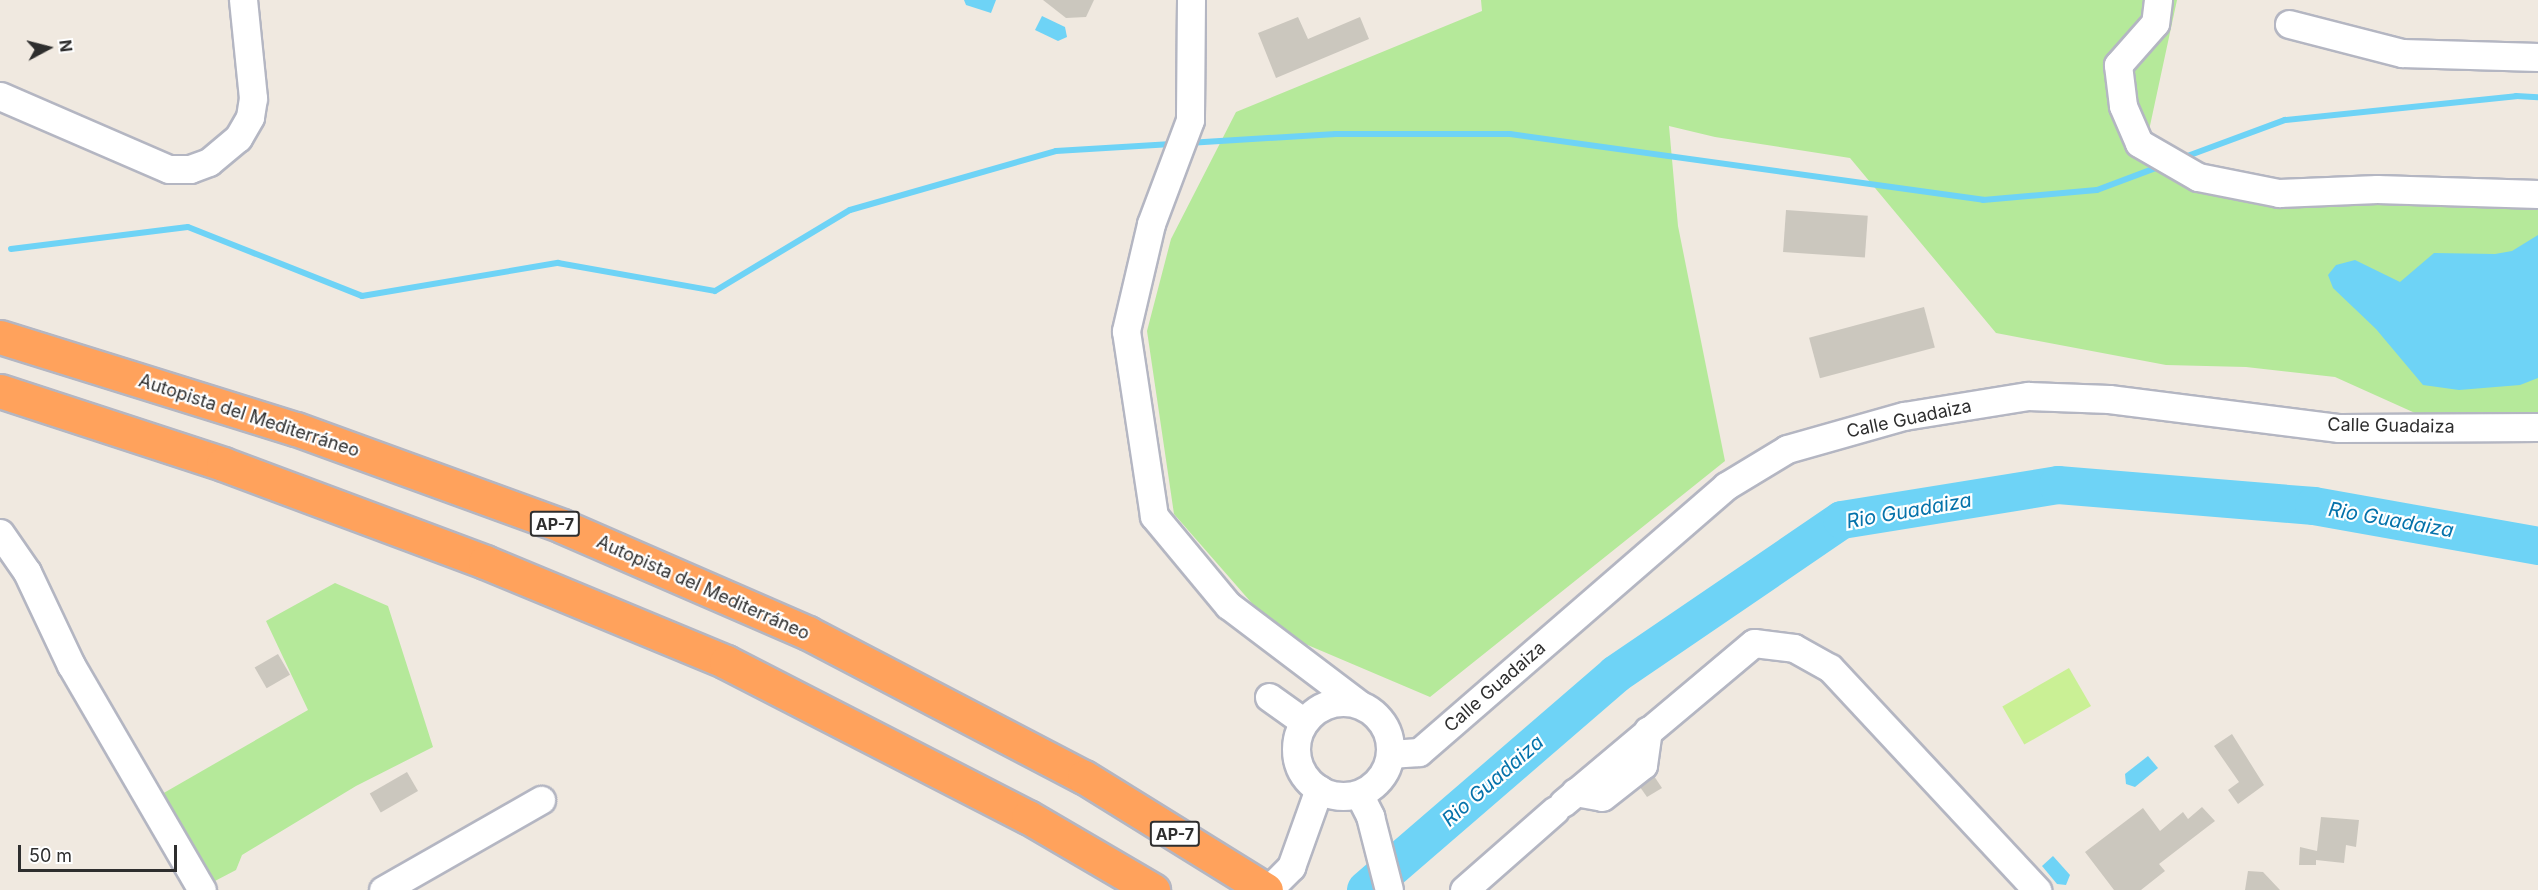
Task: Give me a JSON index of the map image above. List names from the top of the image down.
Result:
{
  "streets": {
    "highway": ["Autopista del Mediterráneo", "AP-7"],
    "street": ["Calle Guadaiza"]
  },
  "water": ["Rio Guadaiza"],
  "scale_bar": "50 m",
  "north": "right"
}
